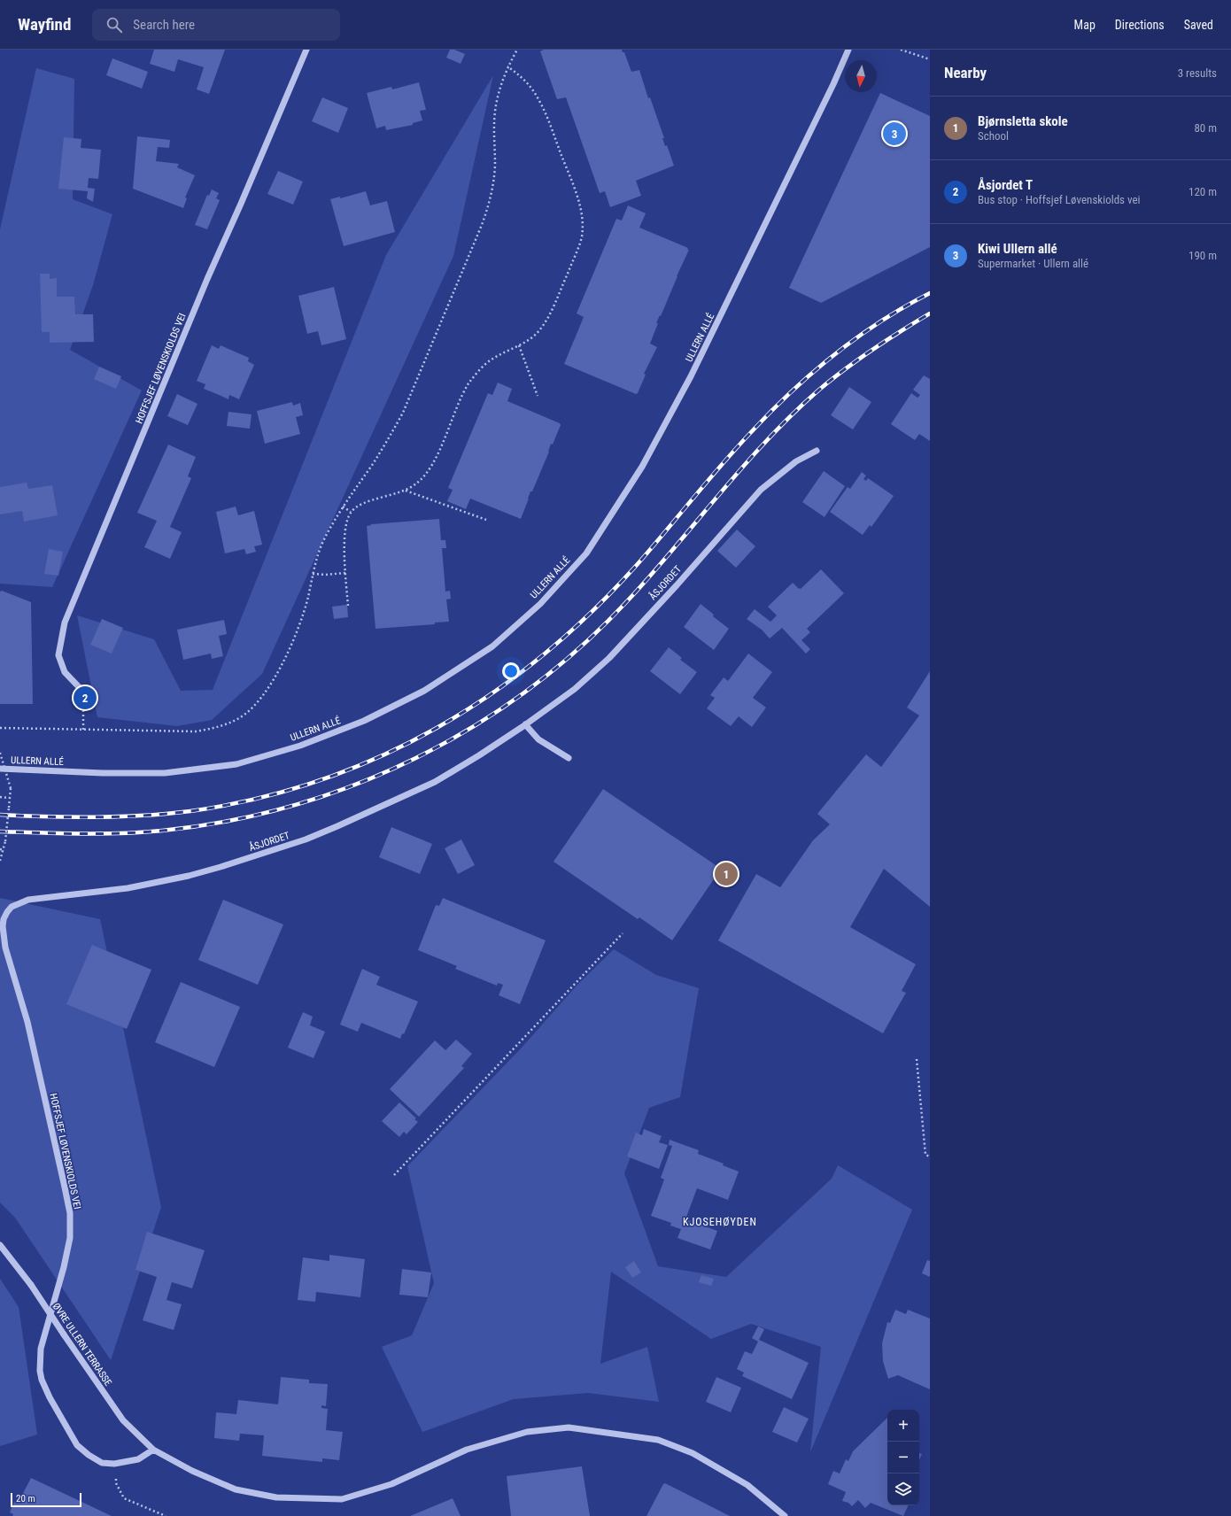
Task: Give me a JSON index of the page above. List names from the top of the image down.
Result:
{
  "streets": {
    "street": [
      "ULLERN ALLÉ",
      "HOFFSJEF LØVENSKIOLDS VEI",
      "ÅSJORDET",
      "ØVRE ULLERN TERRASSE"
    ]
  },
  "crossings": [
    ["HOFFSJEF LØVENSKIOLDS VEI", "ÅSJORDET"],
    ["HOFFSJEF LØVENSKIOLDS VEI", "ØVRE ULLERN TERRASSE"]
  ],
  "districts": ["KJOSEHØYDEN"],
  "scale_bar": "20 m",
  "north": "bottom",
  "page": {
    "header": "Wayfind",
    "search": "Search here",
    "nav": ["Map", "Directions", "Saved"],
    "heading": ["Nearby", "3 results"],
    "list": [
      {
        "mark": "1",
        "name": "Bjørnsletta skole",
        "note": "School",
        "value": "80 m"
      },
      {
        "mark": "2",
        "name": "Åsjordet T",
        "note": "Bus stop · Hoffsjef Løvenskiolds vei",
        "value": "120 m"
      },
      {
        "mark": "3",
        "name": "Kiwi Ullern allé",
        "note": "Supermarket · Ullern allé",
        "value": "190 m"
      }
    ],
    "pins": ["3", "2", "1"],
    "map_buttons": ["+", "−"],
    "scale": "20 m"
  }
}
